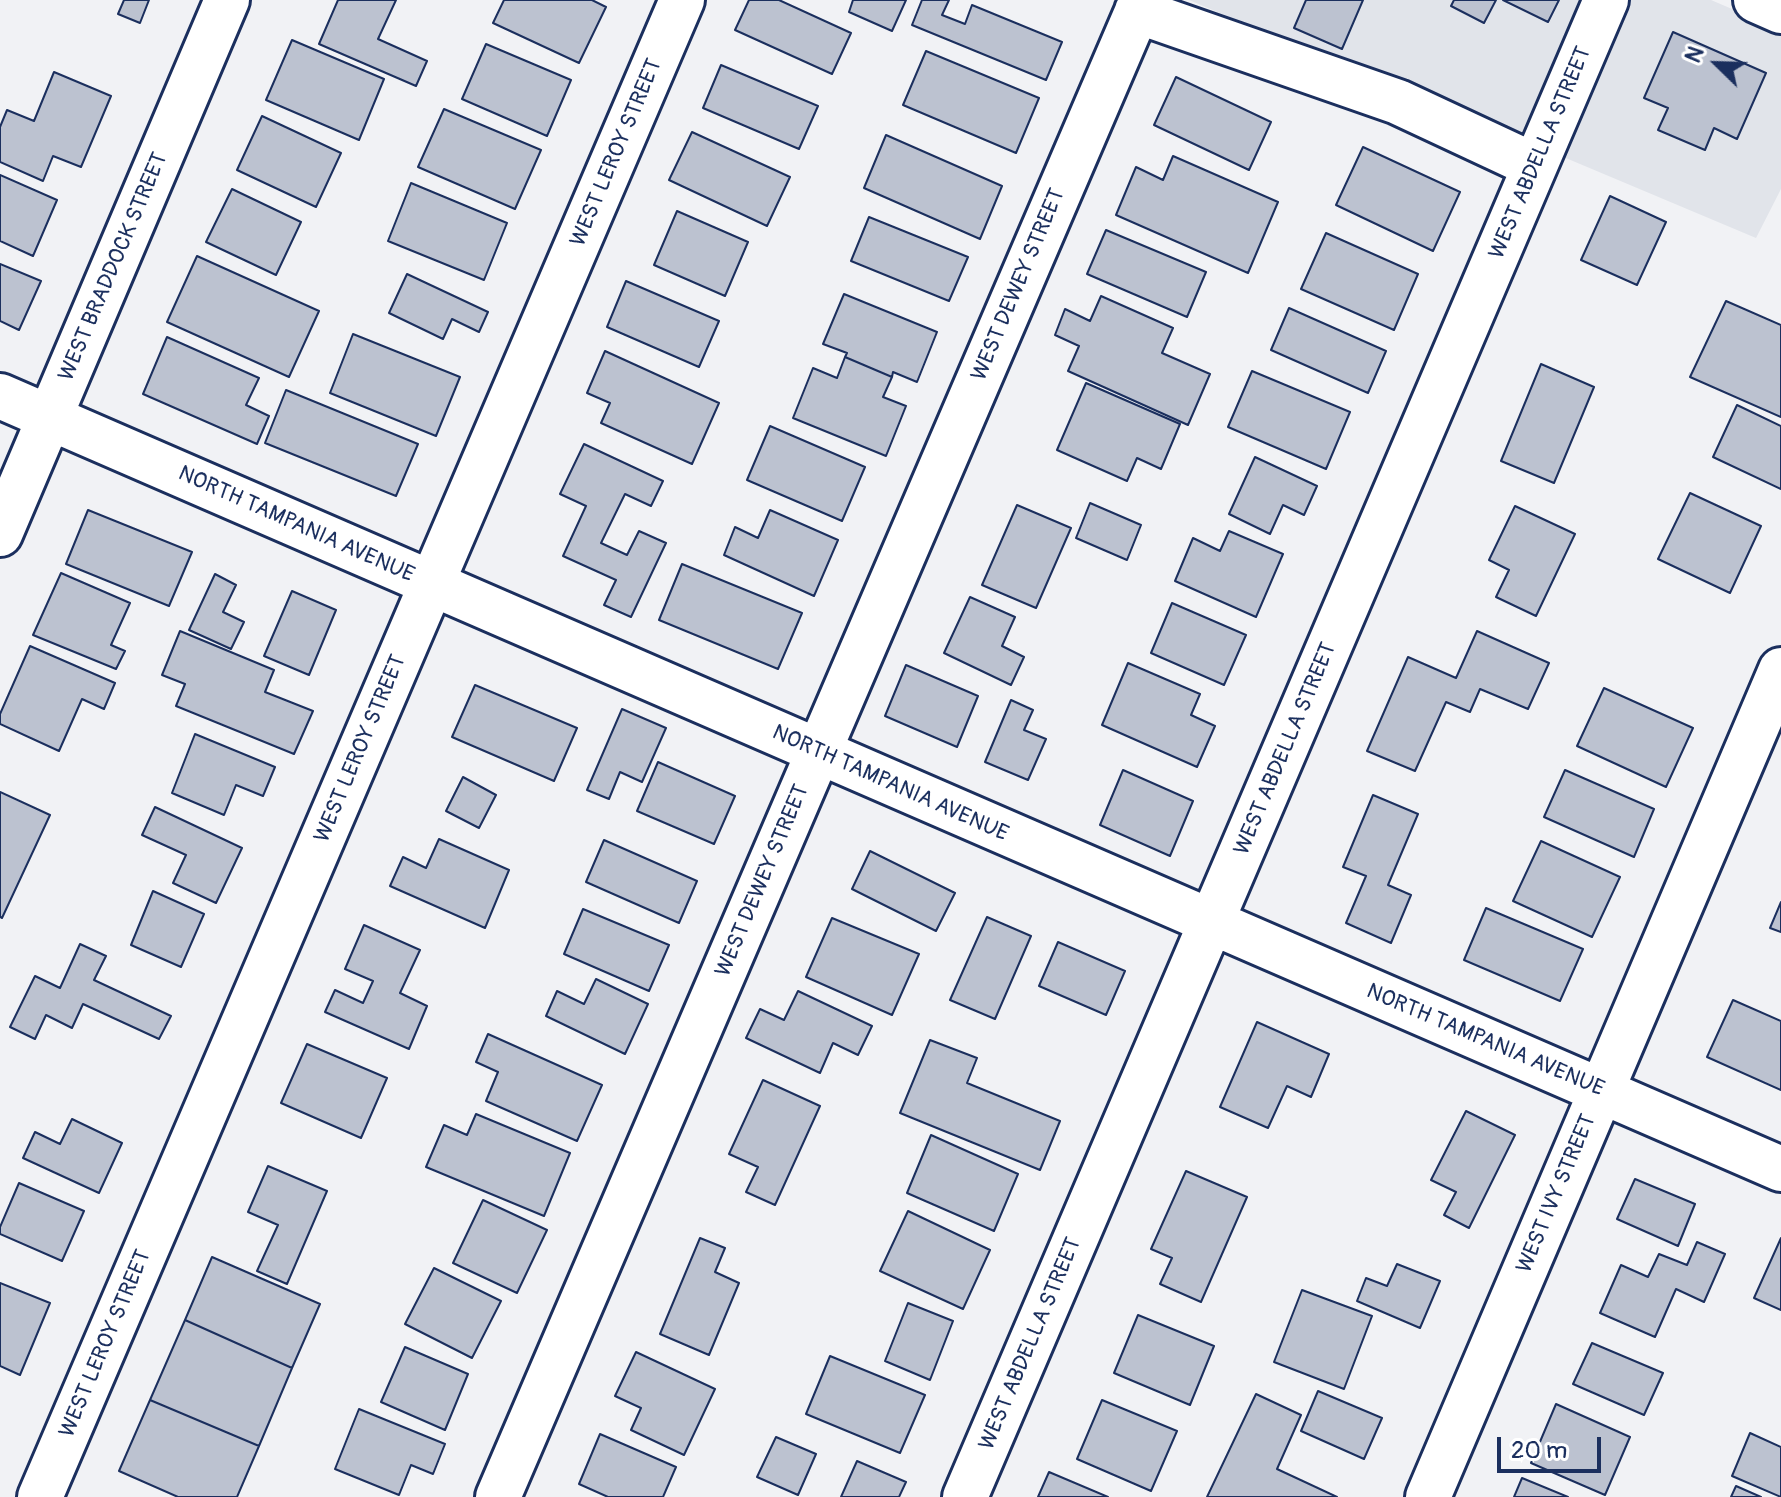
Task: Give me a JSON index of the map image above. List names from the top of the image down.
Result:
{
  "streets": {
    "street": [
      "WEST LEROY STREET",
      "WEST ABDELLA STREET",
      "WEST BRADDOCK STREET",
      "WEST DEWEY STREET",
      "NORTH TAMPANIA AVENUE",
      "WEST IVY STREET"
    ]
  },
  "crossings": [
    ["WEST LEROY STREET", "NORTH TAMPANIA AVENUE"],
    ["WEST ABDELLA STREET", "NORTH TAMPANIA AVENUE"],
    ["WEST BRADDOCK STREET", "NORTH TAMPANIA AVENUE"],
    ["WEST DEWEY STREET", "NORTH TAMPANIA AVENUE"],
    ["NORTH TAMPANIA AVENUE", "WEST IVY STREET"]
  ],
  "scale_bar": "20 m",
  "north": "top left"
}
